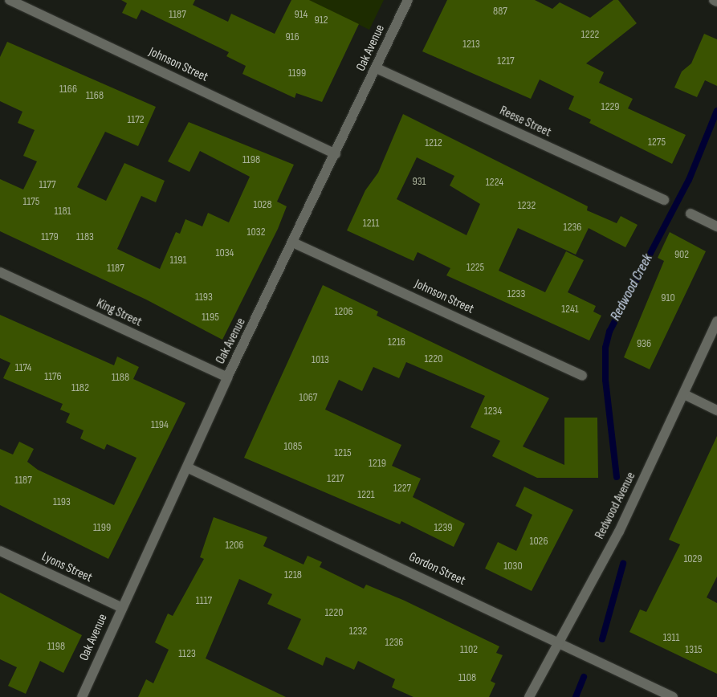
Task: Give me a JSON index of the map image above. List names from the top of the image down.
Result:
{
  "streets": {
    "street": [
      "Oak Avenue",
      "Johnson Street",
      "Reese Street",
      "King Street",
      "Redwood Avenue",
      "Lyons Street",
      "Gordon Street"
    ]
  },
  "crossings": [
    ["Oak Avenue", "Johnson Street"],
    ["Oak Avenue", "Reese Street"],
    ["Oak Avenue", "King Street"],
    ["Oak Avenue", "Lyons Street"],
    ["Oak Avenue", "Gordon Street"],
    ["Redwood Avenue", "Gordon Street"]
  ],
  "water": ["Redwood Creek"],
  "house_numbers": [
    "887",
    "1187",
    "914",
    "912",
    "1222",
    "916",
    "1213",
    "1217",
    "1199",
    "1166",
    "1168",
    "1229",
    "1172",
    "1275",
    "1212",
    "1198",
    "931",
    "1224",
    "1177",
    "1175",
    "1028",
    "1232",
    "1181",
    "1211",
    "1236",
    "1032",
    "1179",
    "1183",
    "1034",
    "902",
    "1191",
    "1225",
    "1187",
    "1233",
    "1193",
    "910",
    "1241",
    "1206",
    "1195",
    "1216",
    "936",
    "1220",
    "1013",
    "1174",
    "1176",
    "1188",
    "1182",
    "1067",
    "1234",
    "1194",
    "1085",
    "1215",
    "1219",
    "1217",
    "1187",
    "1227",
    "1221",
    "1193",
    "1199",
    "1239",
    "1026",
    "1206",
    "1029",
    "1030",
    "1218",
    "1117",
    "1220",
    "1232",
    "1311",
    "1236",
    "1198",
    "1102",
    "1315",
    "1123",
    "1108"
  ]
}
